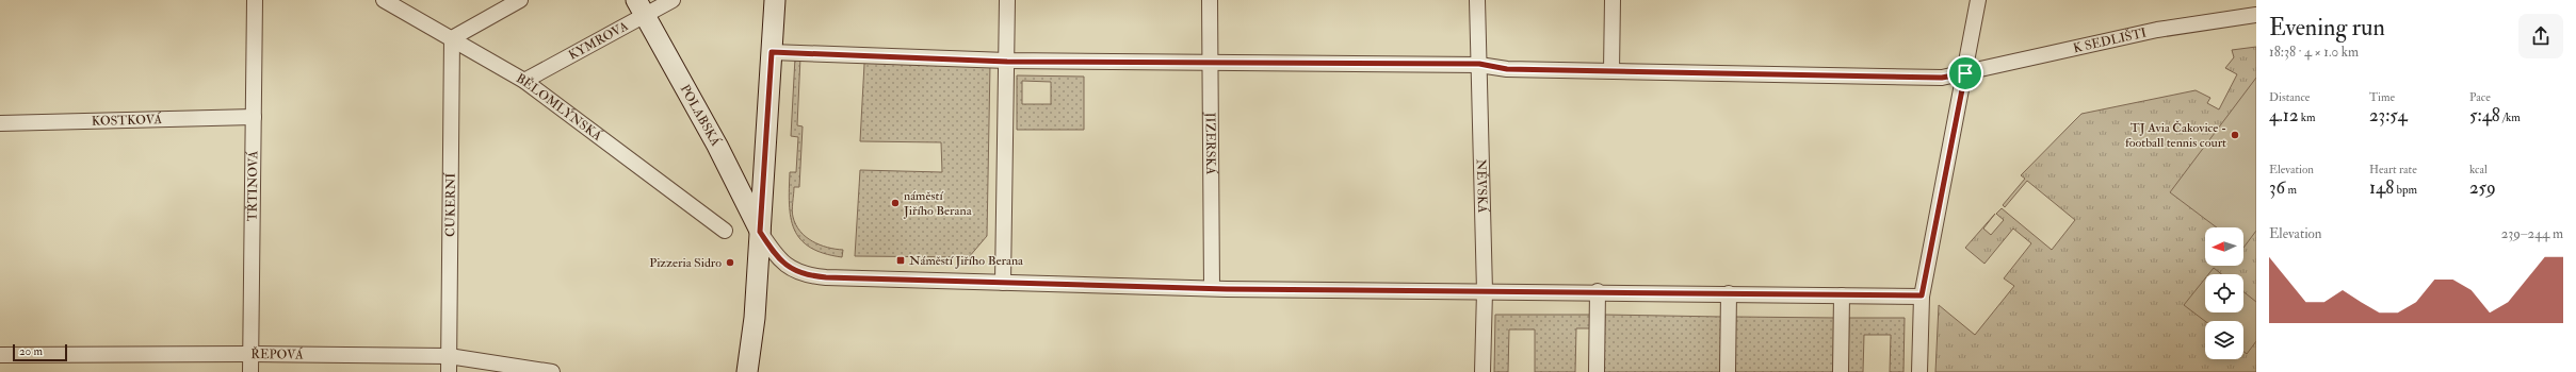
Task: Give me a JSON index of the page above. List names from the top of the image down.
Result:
{
  "streets": {
    "street": [
      "KYMROVA",
      "K SEDLIŠTI",
      "BĚLOMLÝNSKÁ",
      "POLABSKÁ",
      "KOSTKOVÁ",
      "JIZERSKÁ",
      "TŘTINOVÁ",
      "NĚVSKÁ",
      "CUKERNÍ",
      "ŘEPOVÁ"
    ]
  },
  "crossings": [
    ["KYMROVA", "BĚLOMLÝNSKÁ"],
    ["KYMROVA", "POLABSKÁ"],
    ["K SEDLIŠTI", "JIZERSKÁ"],
    ["K SEDLIŠTI", "NĚVSKÁ"],
    ["BĚLOMLÝNSKÁ", "CUKERNÍ"],
    ["KOSTKOVÁ", "TŘTINOVÁ"],
    ["TŘTINOVÁ", "ŘEPOVÁ"],
    ["CUKERNÍ", "ŘEPOVÁ"]
  ],
  "places": {
    "other": ["TJ Avia Čakovice - football tennis court", "náměstí Jiřího Berana", "Pizzeria Sidro"],
    "transit": ["Náměstí Jiřího Berana"]
  },
  "scale_bar": "20 m",
  "north": "left",
  "page": {
    "heading": ["Evening run", "18:38 · 4 × 1.0 km"],
    "stats": [
      ["Distance", "4.12 km"],
      ["Time", "23:54"],
      ["Pace", "5:48 /km"],
      ["Elevation", "36 m"],
      ["Heart rate", "148 bpm"],
      ["kcal", "259"]
    ],
    "chart": ["Elevation", "239–244 m"],
    "scale": "20 m"
  }
}
